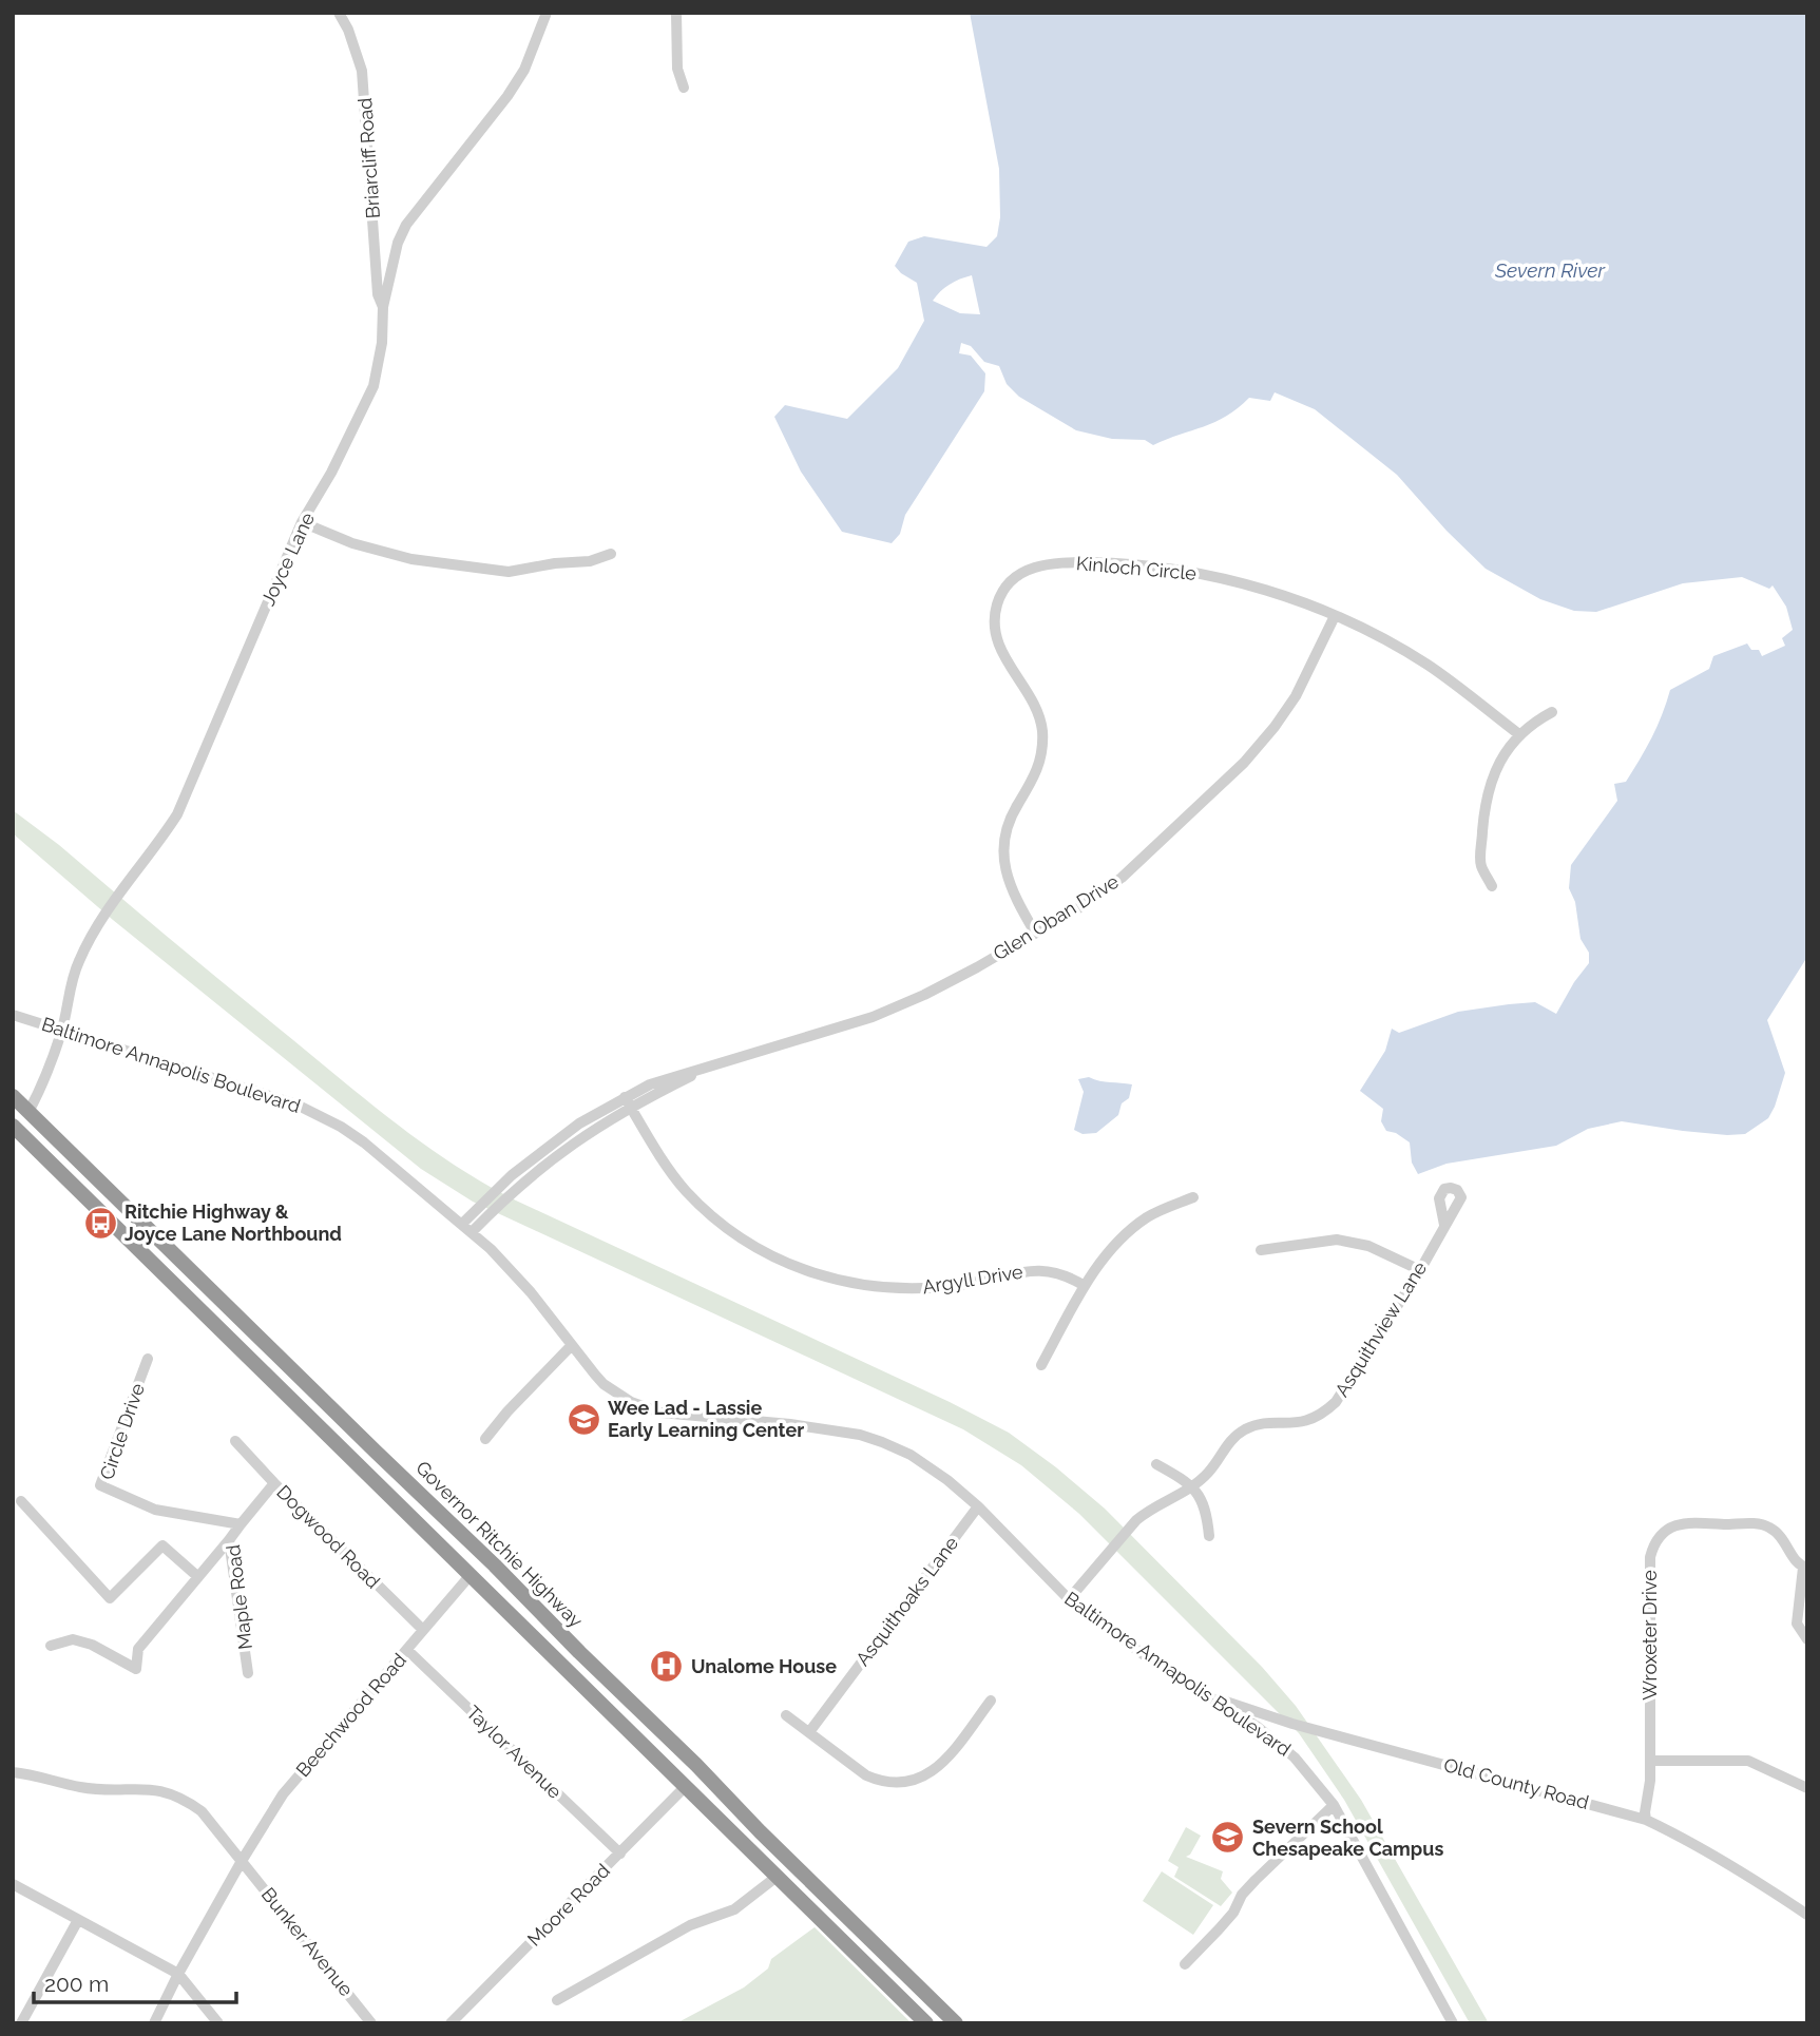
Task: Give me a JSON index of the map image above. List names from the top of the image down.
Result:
{
  "streets": {
    "highway": ["Governor Ritchie Highway"],
    "street": [
      "Briarcliff Road",
      "Joyce Lane",
      "Kinloch Circle",
      "Glen Oban Drive",
      "Baltimore Annapolis Boulevard",
      "Argyll Drive",
      "Asquithview Lane",
      "Circle Drive",
      "Dogwood Road",
      "Maple Road",
      "Asquithoaks Lane",
      "Wroxeter Drive",
      "Beechwood Road",
      "Taylor Avenue",
      "Old County Road",
      "Moore Road",
      "Bunker Avenue"
    ]
  },
  "crossings": [
    ["Briarcliff Road", "Joyce Lane"],
    ["Joyce Lane", "Baltimore Annapolis Boulevard"],
    ["Joyce Lane", "Governor Ritchie Highway"],
    ["Kinloch Circle", "Glen Oban Drive"],
    ["Glen Oban Drive", "Baltimore Annapolis Boulevard"],
    ["Glen Oban Drive", "Argyll Drive"],
    ["Baltimore Annapolis Boulevard", "Asquithview Lane"],
    ["Baltimore Annapolis Boulevard", "Asquithoaks Lane"],
    ["Baltimore Annapolis Boulevard", "Old County Road"],
    ["Circle Drive", "Maple Road"],
    ["Dogwood Road", "Beechwood Road"],
    ["Wroxeter Drive", "Old County Road"],
    ["Beechwood Road", "Taylor Avenue"],
    ["Beechwood Road", "Bunker Avenue"],
    ["Taylor Avenue", "Moore Road"]
  ],
  "water": ["Severn River"],
  "places": {
    "bus stop": ["Ritchie Highway & Joyce Lane Northbound"],
    "school or university": ["Wee Lad - Lassie Early Learning Center", "Severn School Chesapeake Campus"],
    "hospital": ["Unalome House"]
  },
  "scale_bar": "200 m"
}
